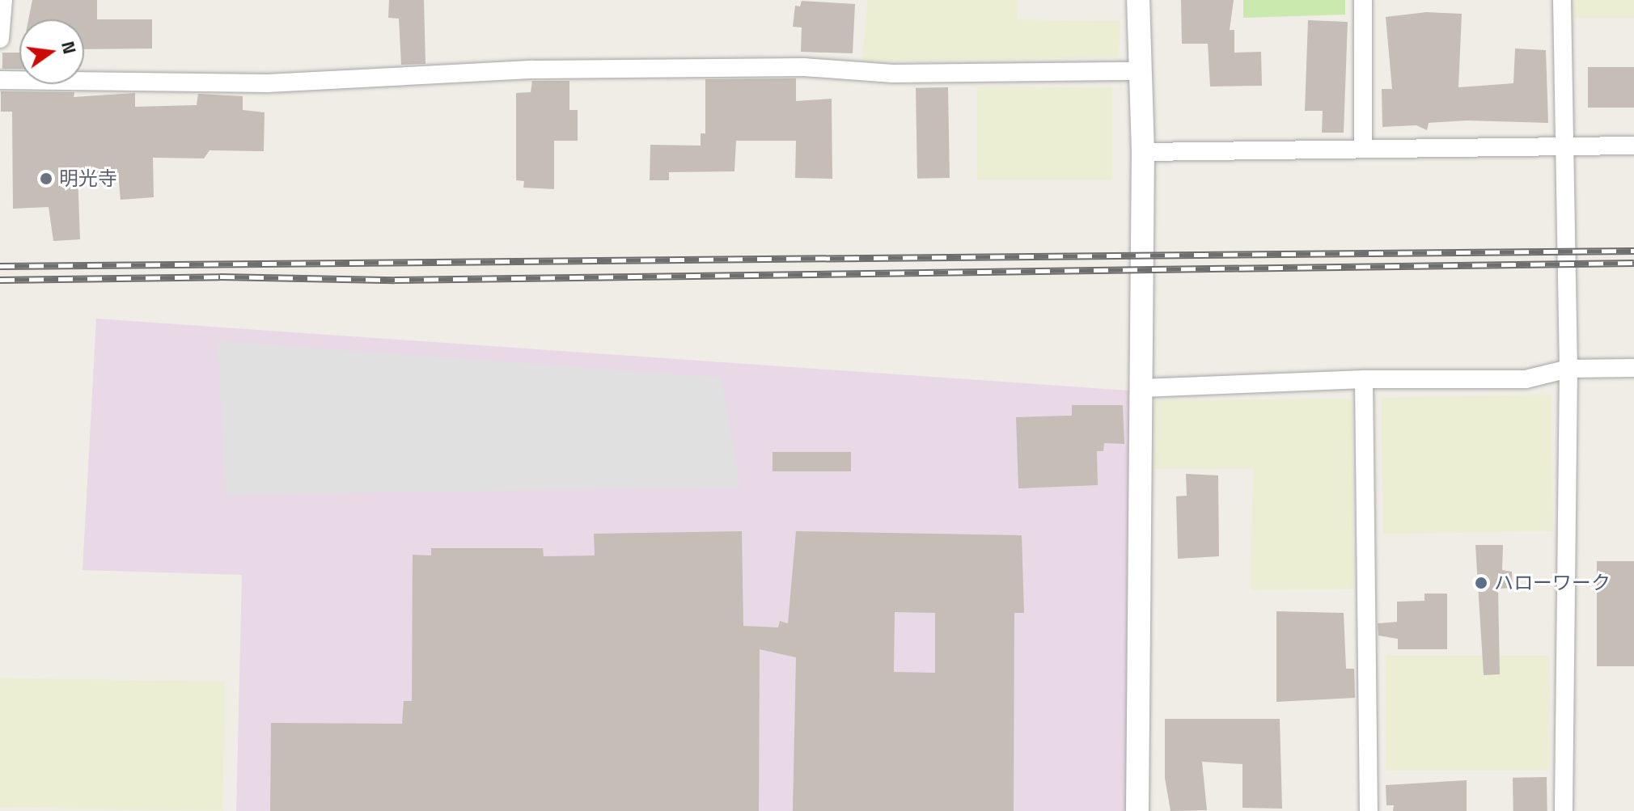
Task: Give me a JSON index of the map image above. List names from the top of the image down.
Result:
{
  "places": ["明光寺", "ハローワーク"],
  "north": "right"
}
